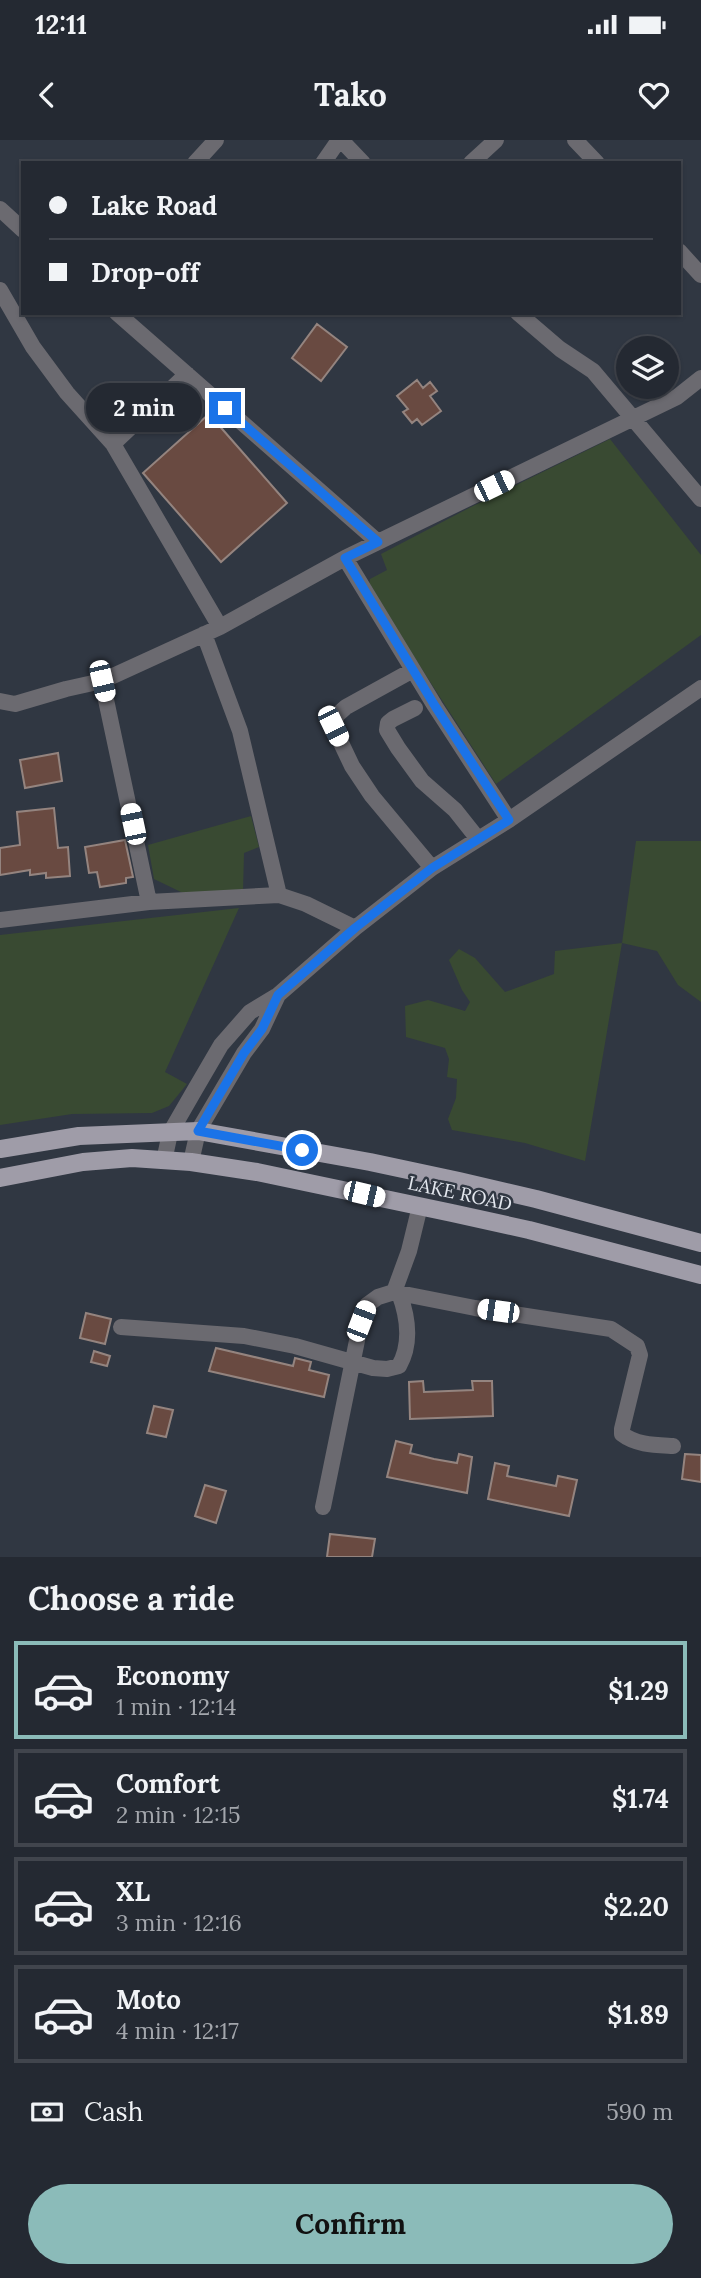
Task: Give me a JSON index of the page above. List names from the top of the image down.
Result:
{
  "streets": {
    "main road": ["LAKE ROAD"]
  },
  "page": {
    "status": "12:11",
    "header": "Tako",
    "banner": ["Lake Road", "Drop-off"],
    "bubble": "2 min",
    "heading": "Choose a ride",
    "list": [
      {
        "name": "Economy",
        "note": "1 min · 12:14",
        "value": "$1.29"
      },
      {
        "name": "Comfort",
        "note": "2 min · 12:15",
        "value": "$1.74"
      },
      {
        "name": "XL",
        "note": "3 min · 12:16",
        "value": "$2.20"
      },
      {
        "name": "Moto",
        "note": "4 min · 12:17",
        "value": "$1.89"
      }
    ],
    "pay": ["Cash", "590 m"],
    "buttons": "Confirm"
  }
}
